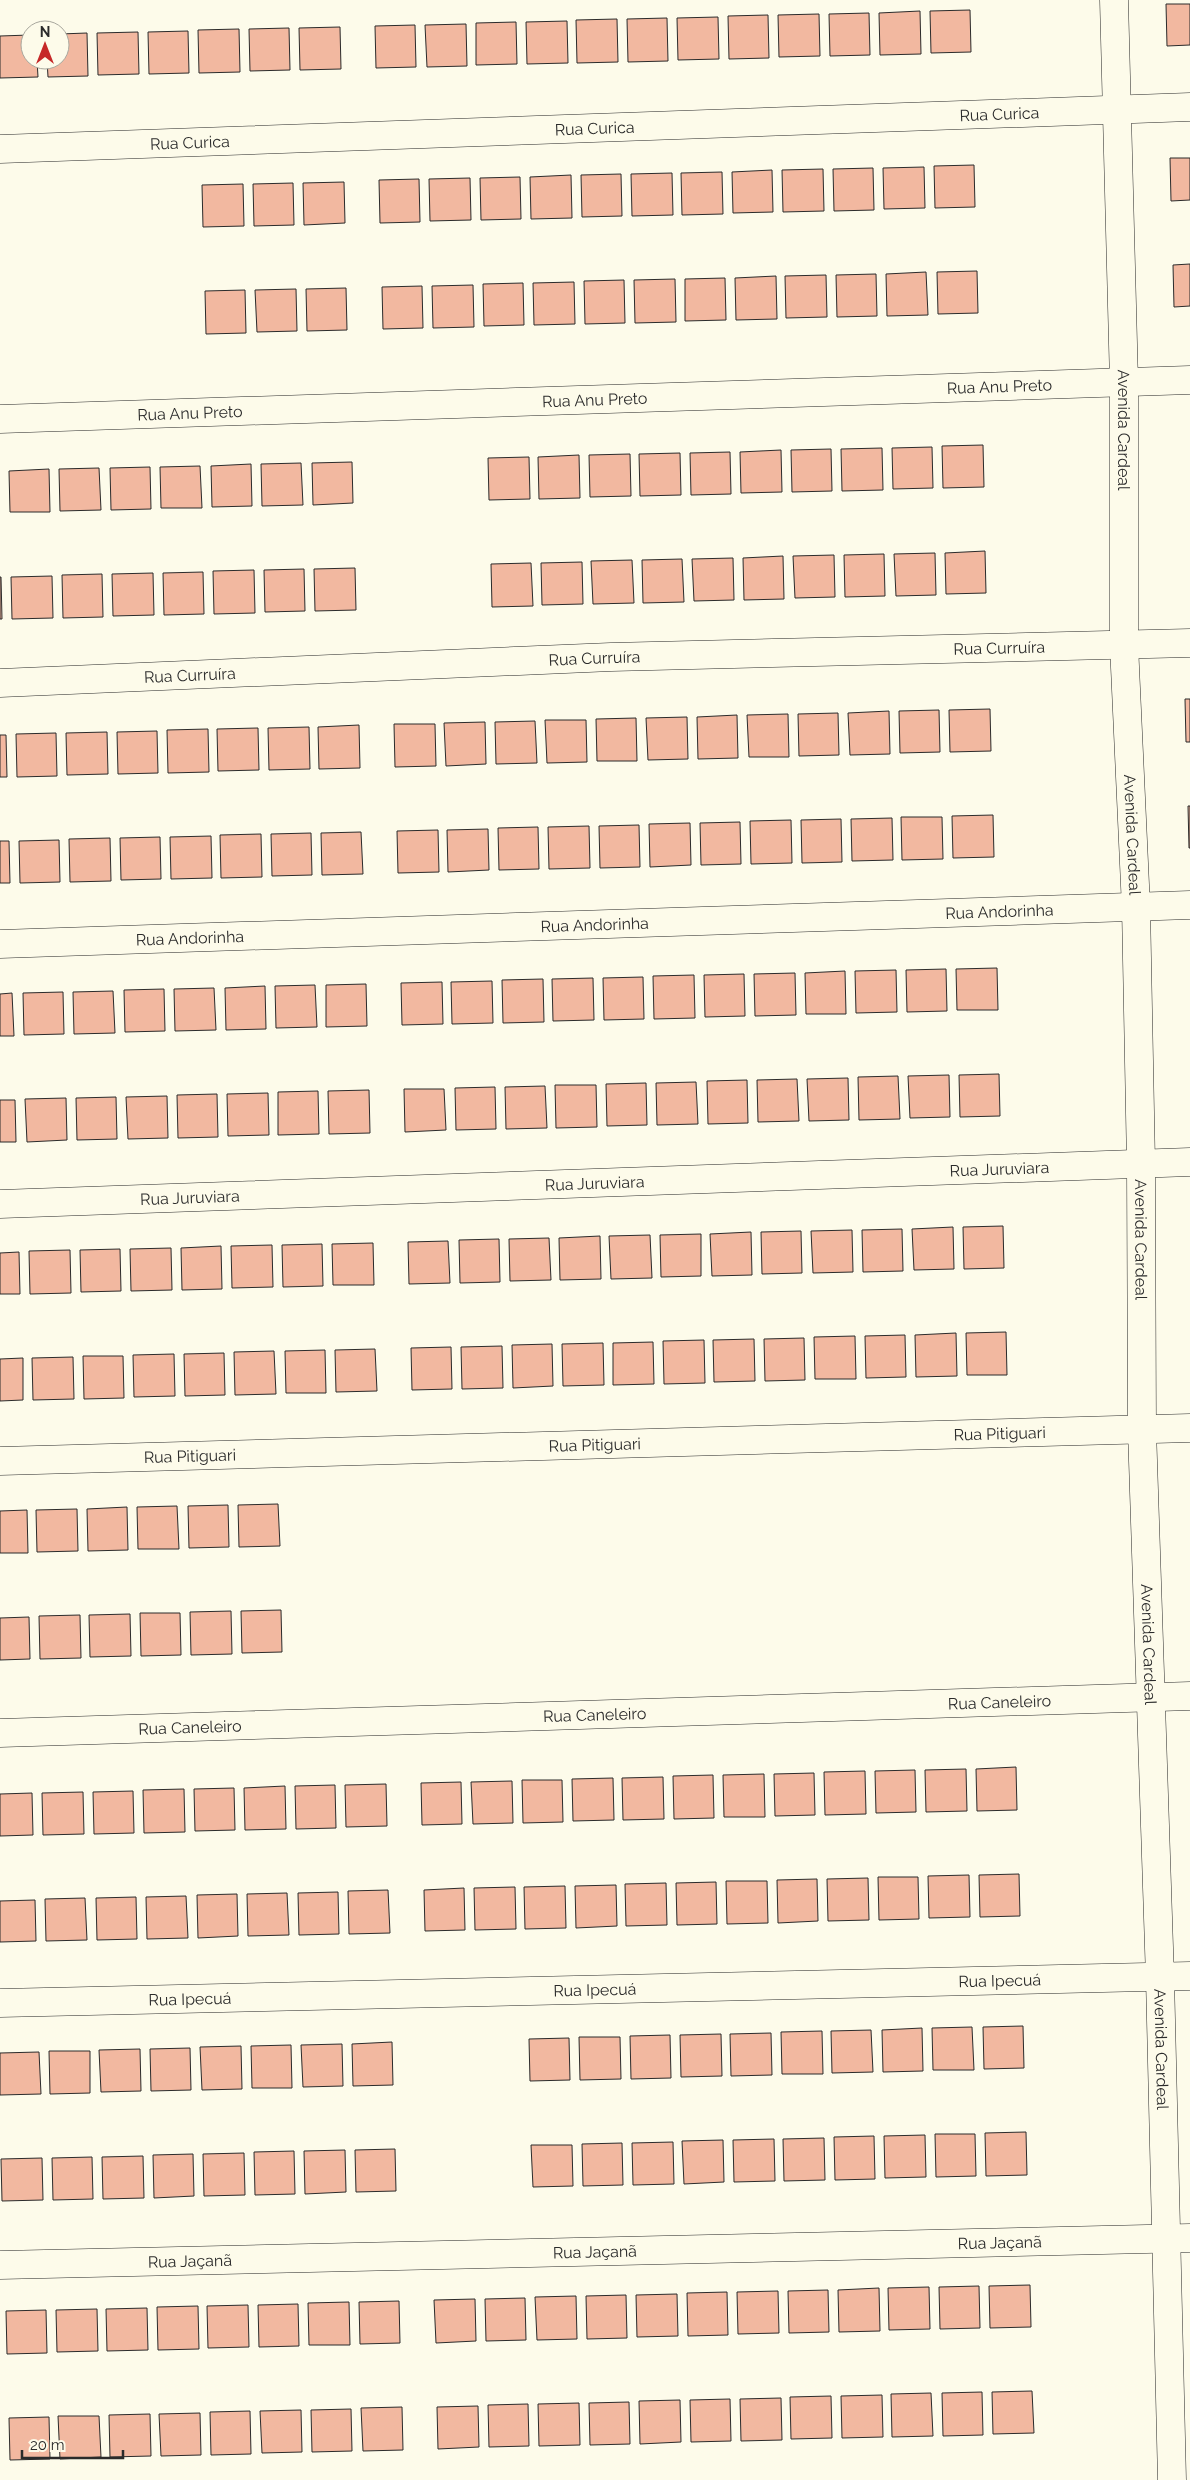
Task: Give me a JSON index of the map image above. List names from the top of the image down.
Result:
{
  "streets": {
    "street": [
      "Rua Curica",
      "Rua Anu Preto",
      "Avenida Cardeal",
      "Rua Curruíra",
      "Rua Andorinha",
      "Rua Juruviara",
      "Rua Pitiguari",
      "Rua Caneleiro",
      "Rua Ipecuá",
      "Rua Jaçanã"
    ]
  },
  "crossings": [
    ["Rua Curica", "Avenida Cardeal"],
    ["Rua Anu Preto", "Avenida Cardeal"],
    ["Avenida Cardeal", "Rua Curruíra"],
    ["Avenida Cardeal", "Rua Andorinha"],
    ["Avenida Cardeal", "Rua Juruviara"],
    ["Avenida Cardeal", "Rua Pitiguari"],
    ["Avenida Cardeal", "Rua Caneleiro"],
    ["Avenida Cardeal", "Rua Ipecuá"],
    ["Avenida Cardeal", "Rua Jaçanã"]
  ],
  "scale_bar": "20 m",
  "north": "top"
}
